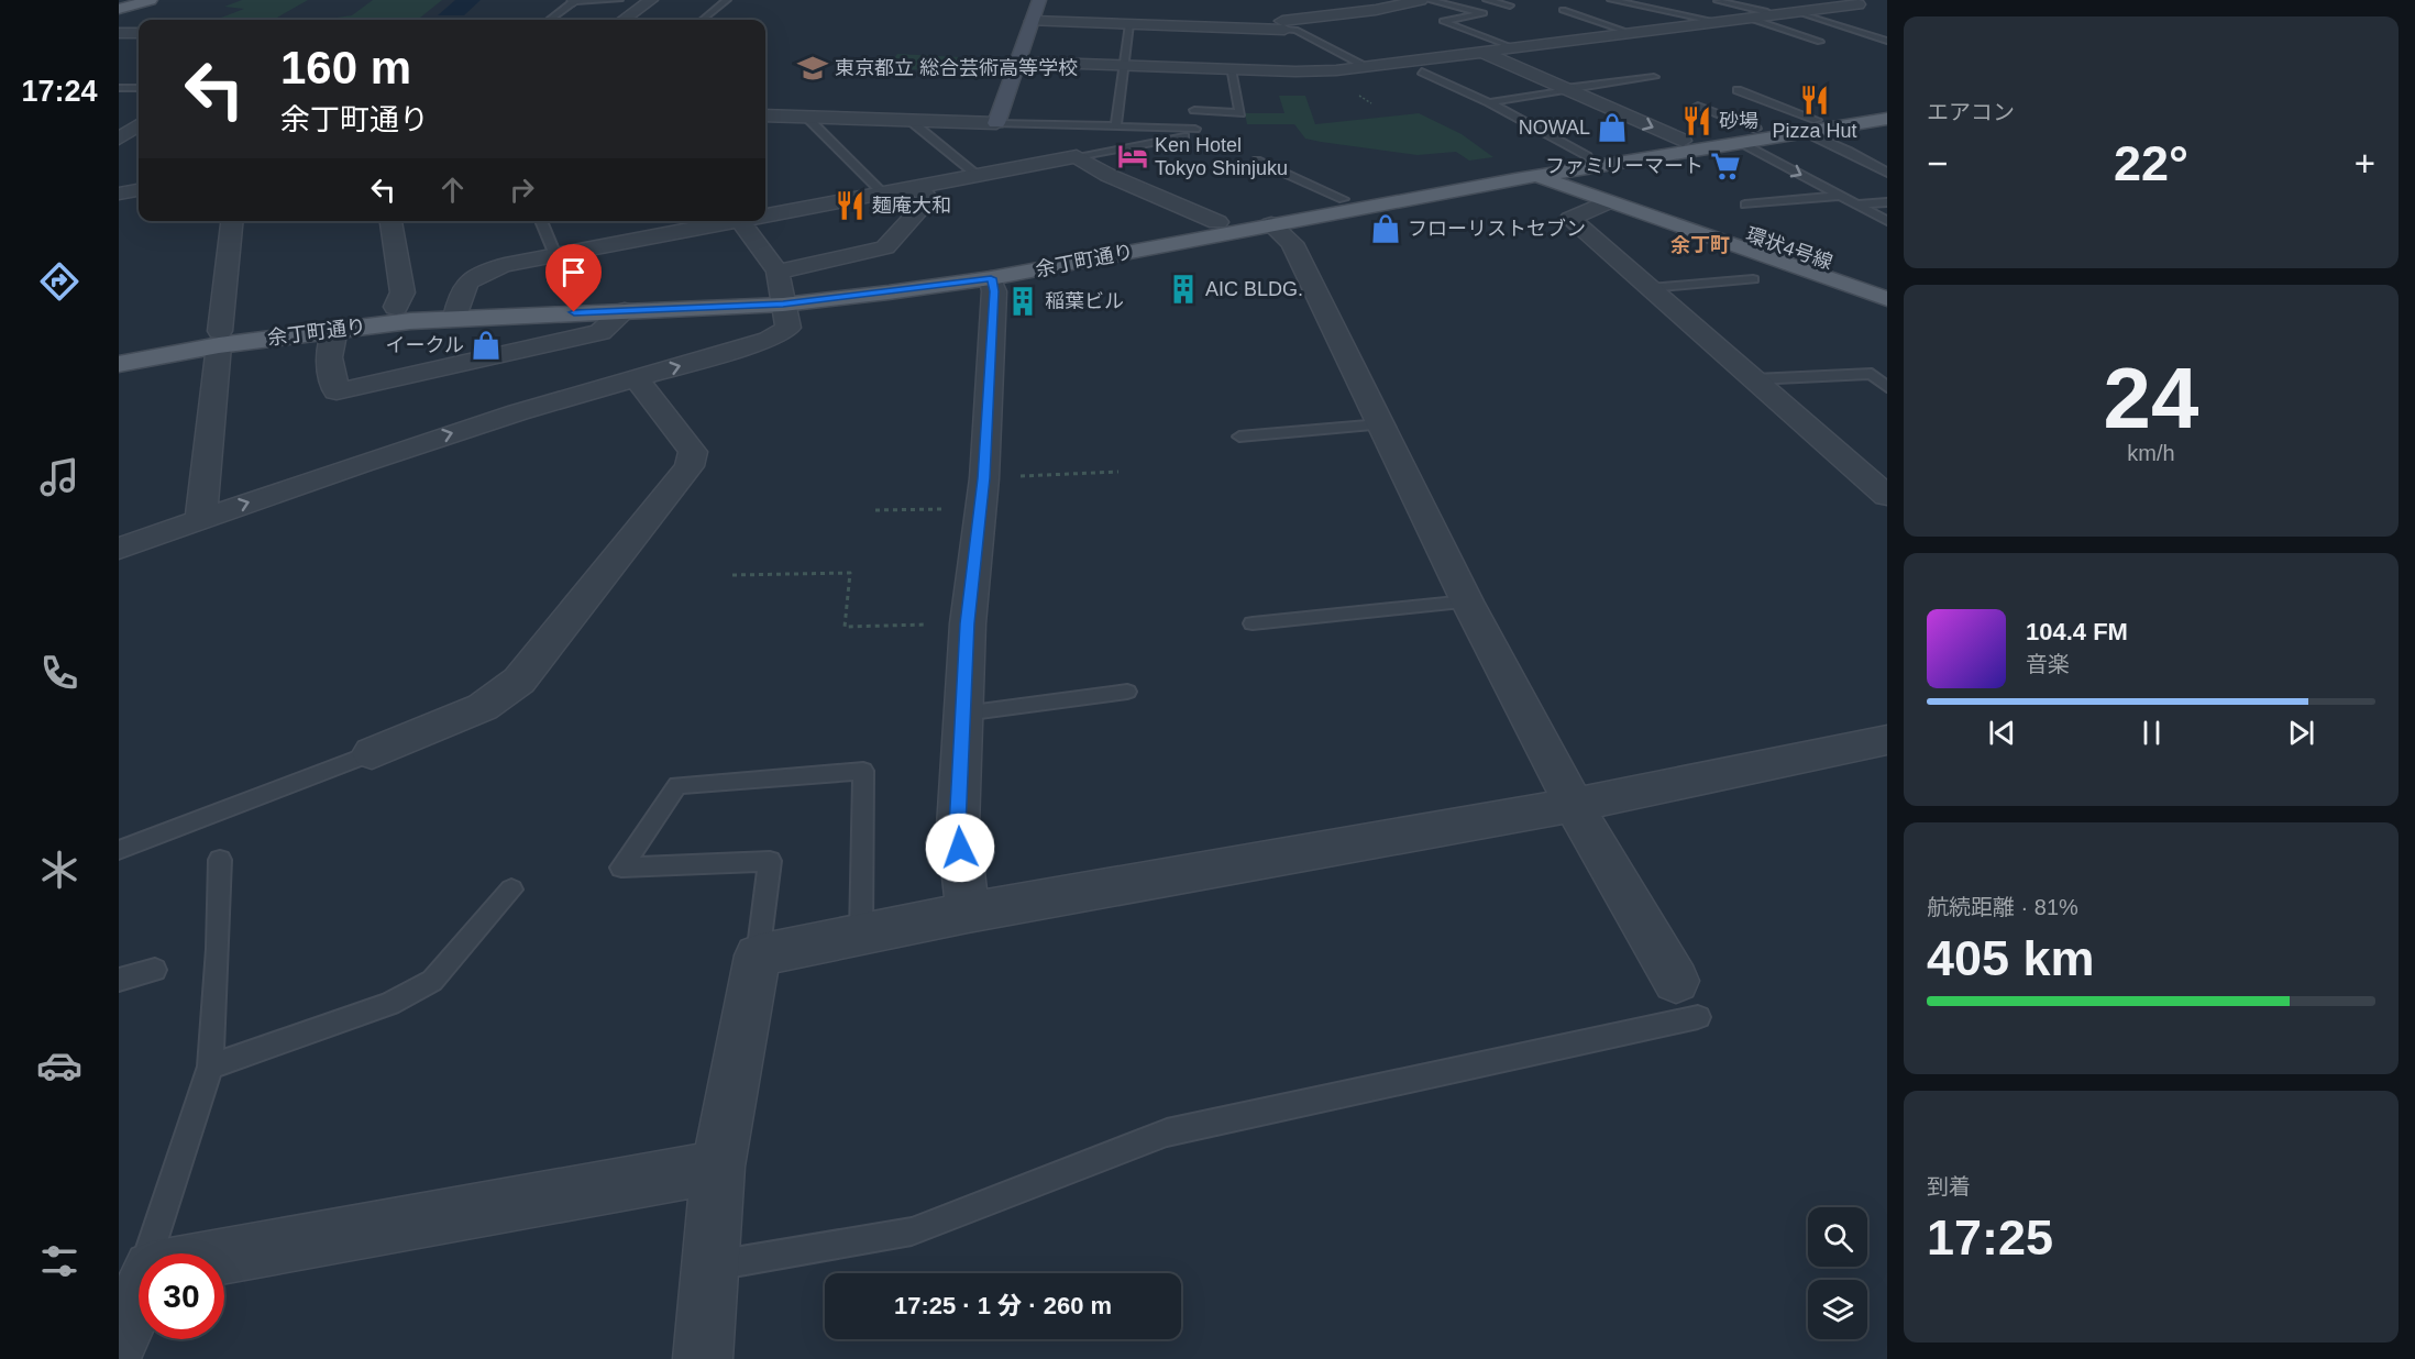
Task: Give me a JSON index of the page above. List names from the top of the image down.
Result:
{
  "streets": {
    "main road": ["環状4号線", "余丁町通り"]
  },
  "crossings": [
    ["環状4号線", "余丁町通り"]
  ],
  "districts": ["余丁町"],
  "places": {
    "school or university": ["東京都立 総合芸術高等学校"],
    "restaurant": ["Pizza Hut", "砂場", "麺庵大和"],
    "shop": ["NOWAL", "フローリストセブン", "イークル"],
    "hotel": ["Ken Hotel Tokyo Shinjuku"],
    "supermarket": ["ファミリーマート"],
    "building": ["AIC BLDG.", "稲葉ビル"]
  },
  "page": {
    "tabs": "17:24",
    "tile": [
      "エアコン",
      ["24", "km/h"],
      ["航続距離 · 81%", "405 km"],
      ["到着", "17:25"]
    ],
    "turn": ["160 m", "余丁町通り"],
    "heat": ["−", "22°", "+"],
    "song": ["104.4 FM", "音楽"],
    "limit": "30",
    "trip": "17:25 · 1 分 · 260 m"
  }
}
